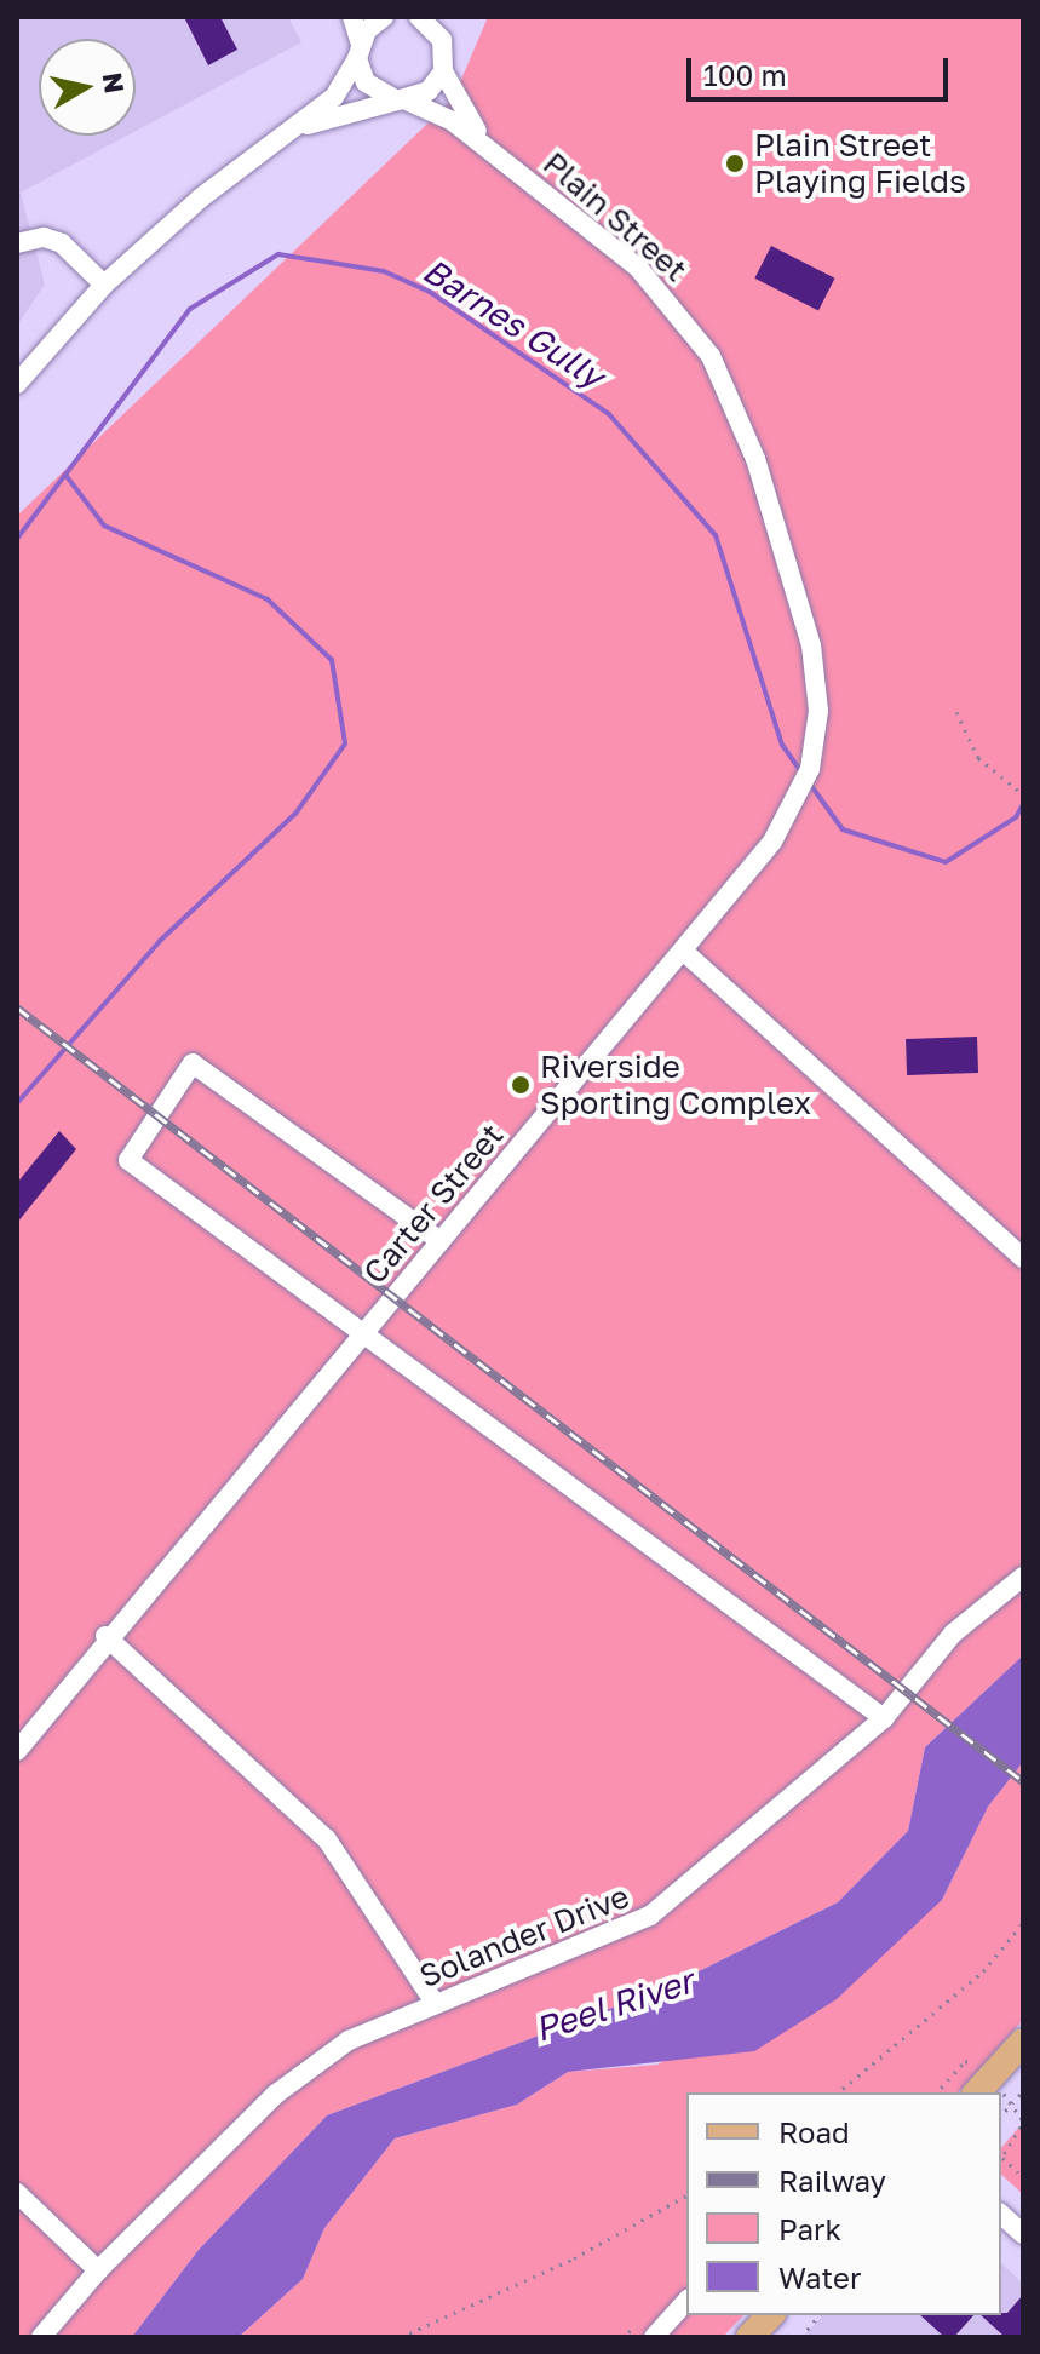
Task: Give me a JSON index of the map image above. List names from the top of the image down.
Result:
{
  "streets": {
    "street": ["Plain Street", "Carter Street", "Solander Drive"]
  },
  "crossings": [
    ["Plain Street", "Carter Street"]
  ],
  "water": ["Barnes Gully", "Peel River"],
  "places": ["Plain Street Playing Fields", "Riverside Sporting Complex"],
  "legend": [
    "Road",
    "Railway",
    "Park",
    "Water"
  ],
  "scale_bar": "100 m",
  "north": "right"
}
